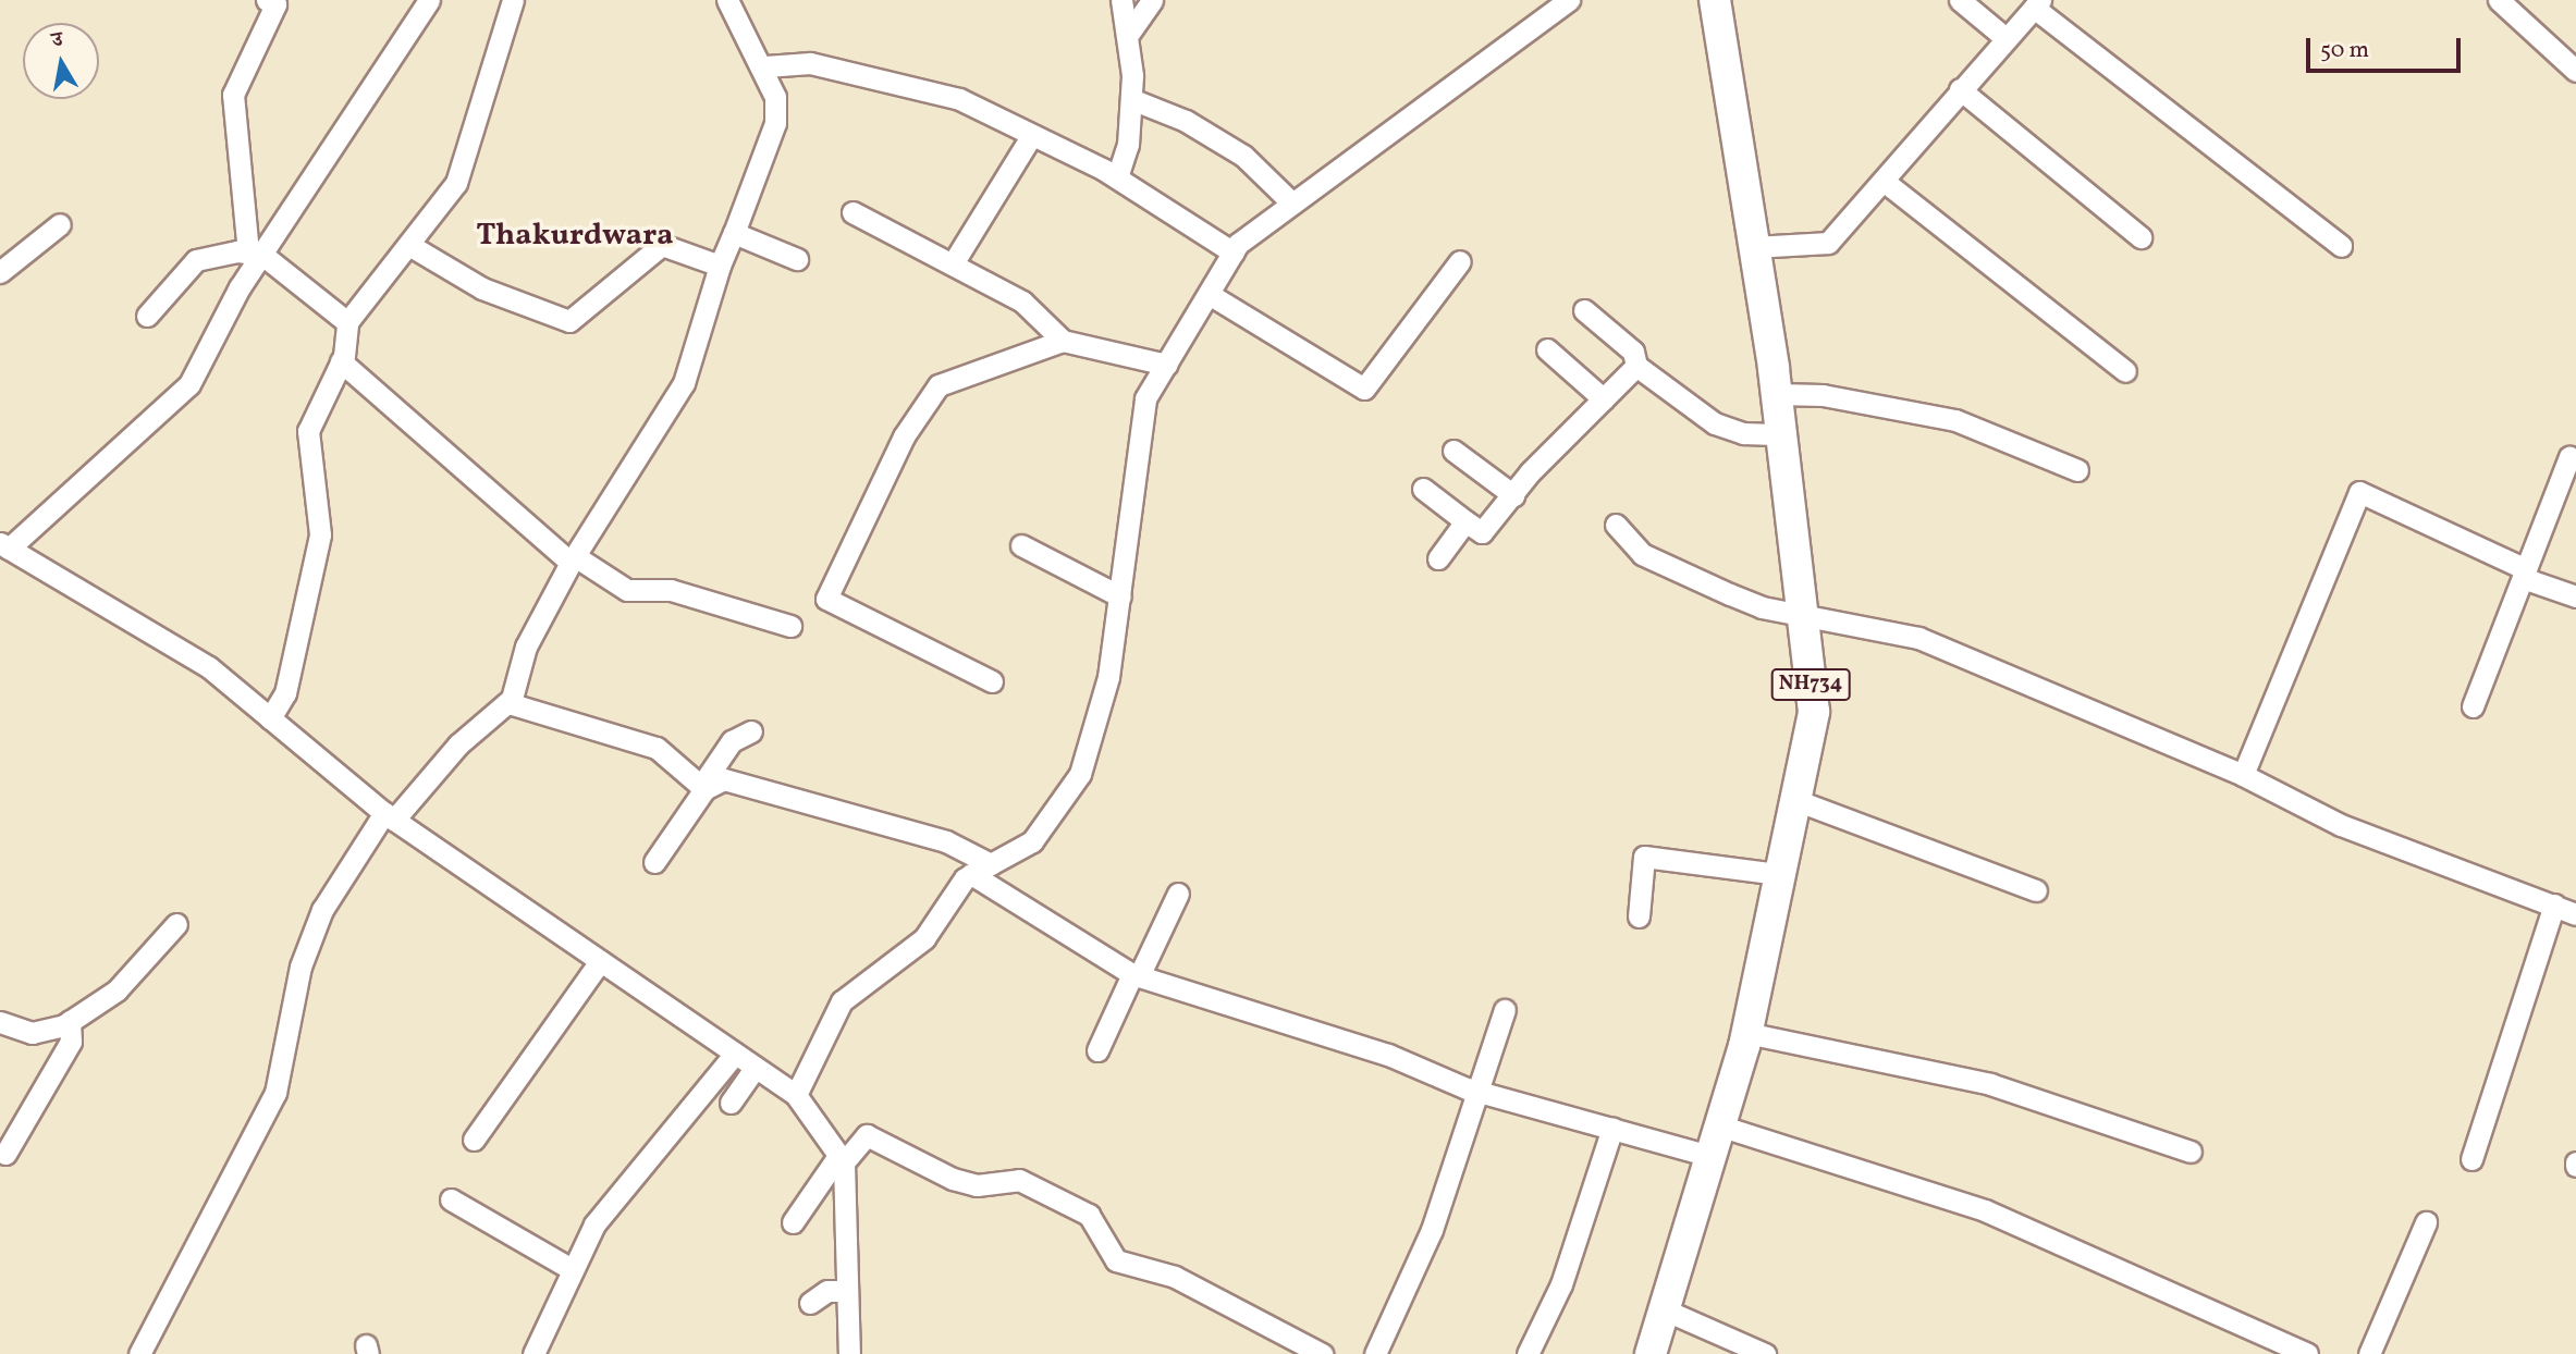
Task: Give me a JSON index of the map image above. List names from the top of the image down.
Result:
{
  "streets": {
    "highway": ["NH734"]
  },
  "districts": ["Thakurdwara"],
  "scale_bar": "50 m",
  "north": "top"
}
